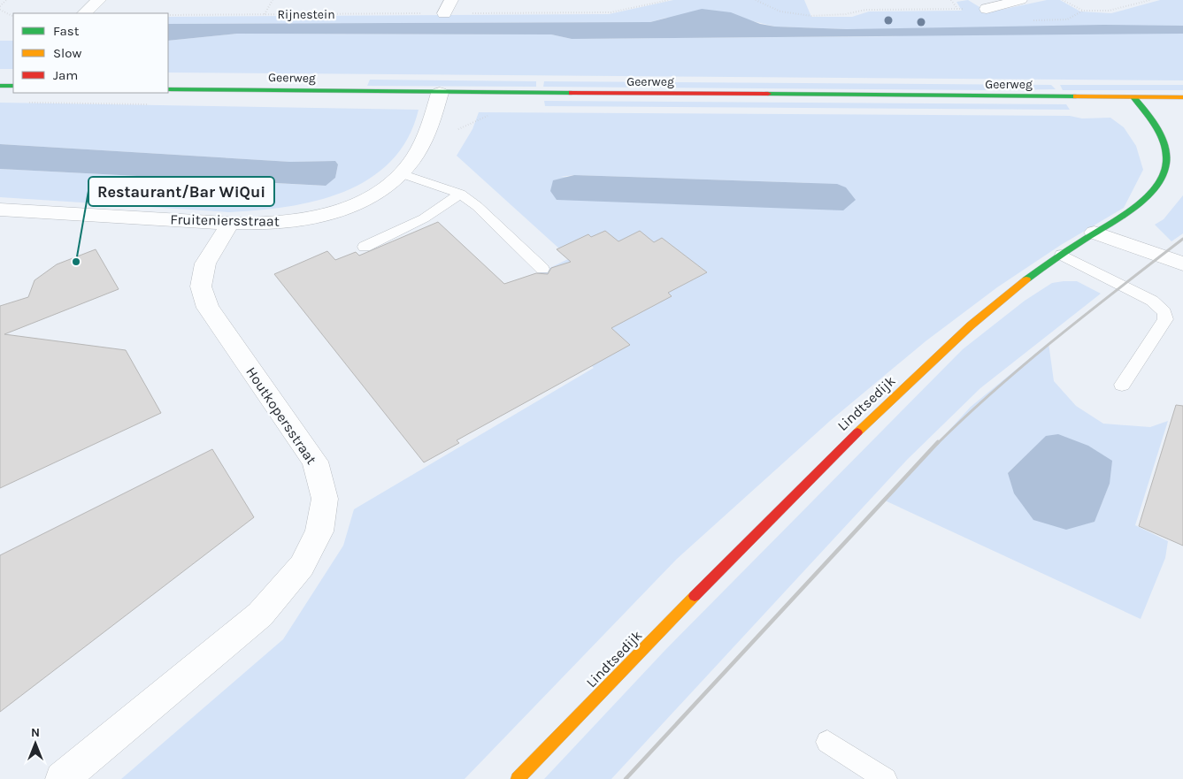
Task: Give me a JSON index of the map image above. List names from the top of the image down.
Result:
{
  "streets": {
    "main road": ["Geerweg", "Lindtsedijk"],
    "street": ["Fruiteniersstraat", "Houtkopersstraat"],
    "path": ["Rijnestein"]
  },
  "crossings": [
    ["Geerweg", "Fruiteniersstraat"],
    ["Geerweg", "Lindtsedijk"],
    ["Fruiteniersstraat", "Houtkopersstraat"]
  ],
  "places": ["Restaurant/Bar WiQui"],
  "legend": ["Fast", "Slow", "Jam"],
  "north": "top"
}
